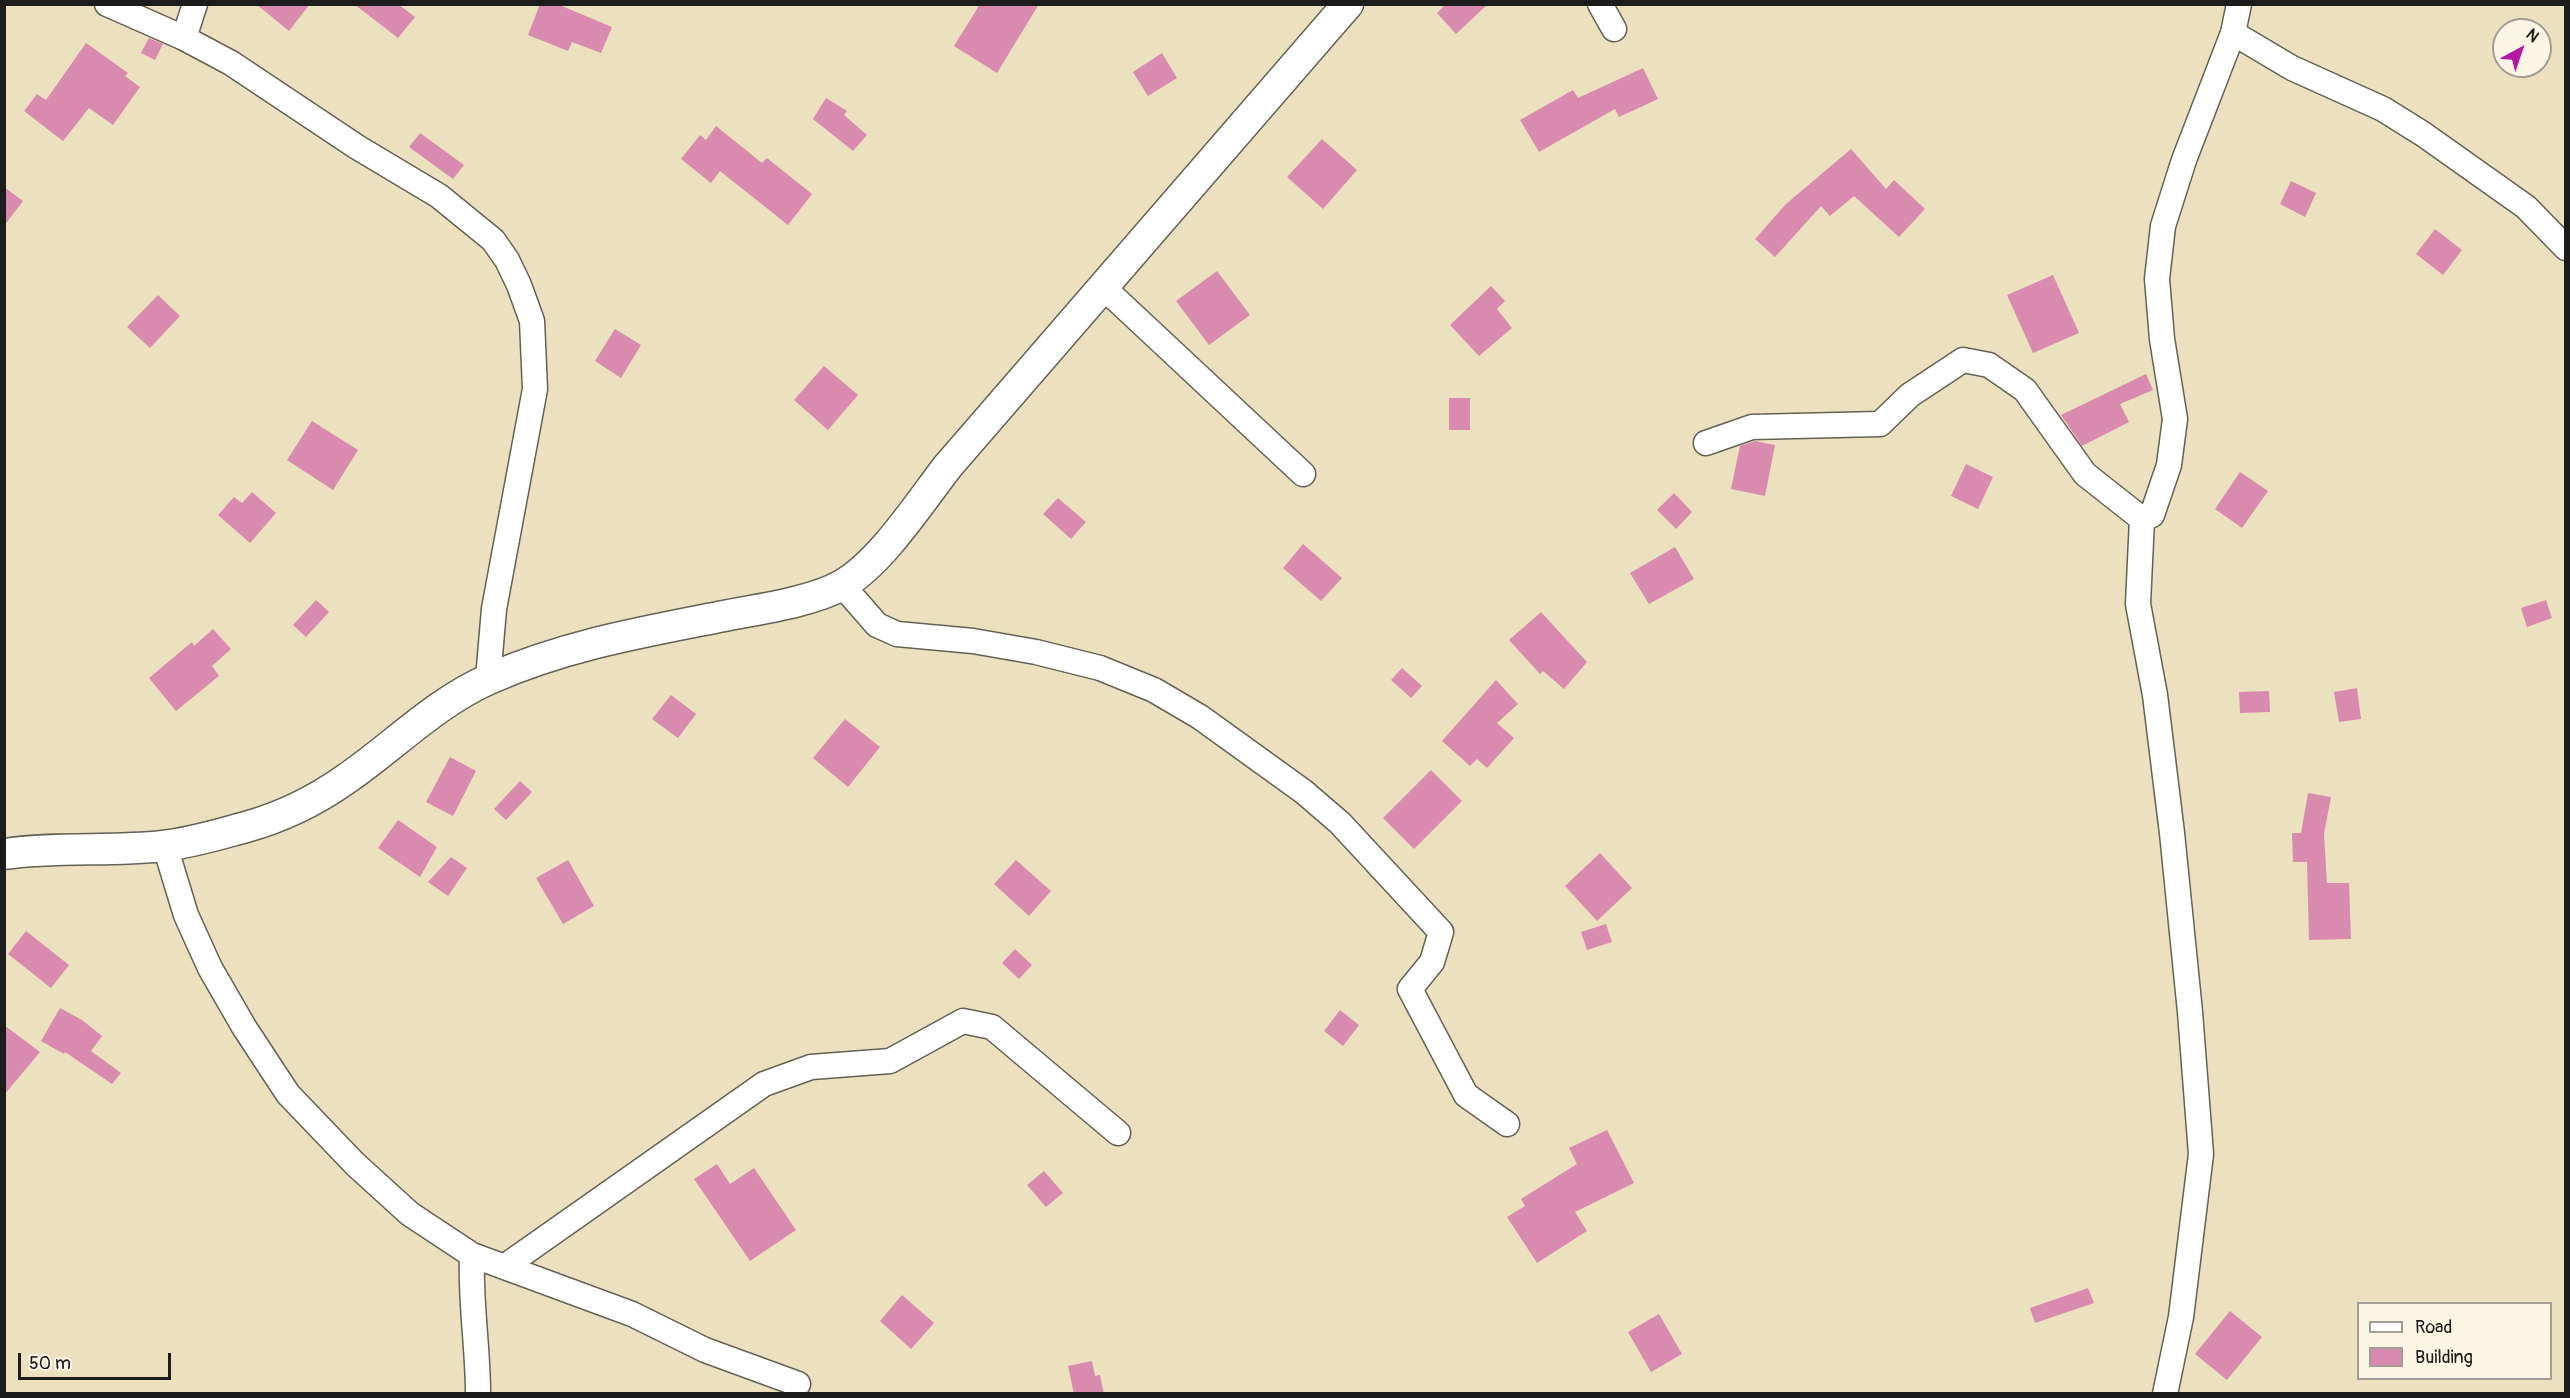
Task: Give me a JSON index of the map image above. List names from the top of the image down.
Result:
{
  "legend": ["Road", "Building"],
  "scale_bar": "50 m",
  "north": "top right"
}
